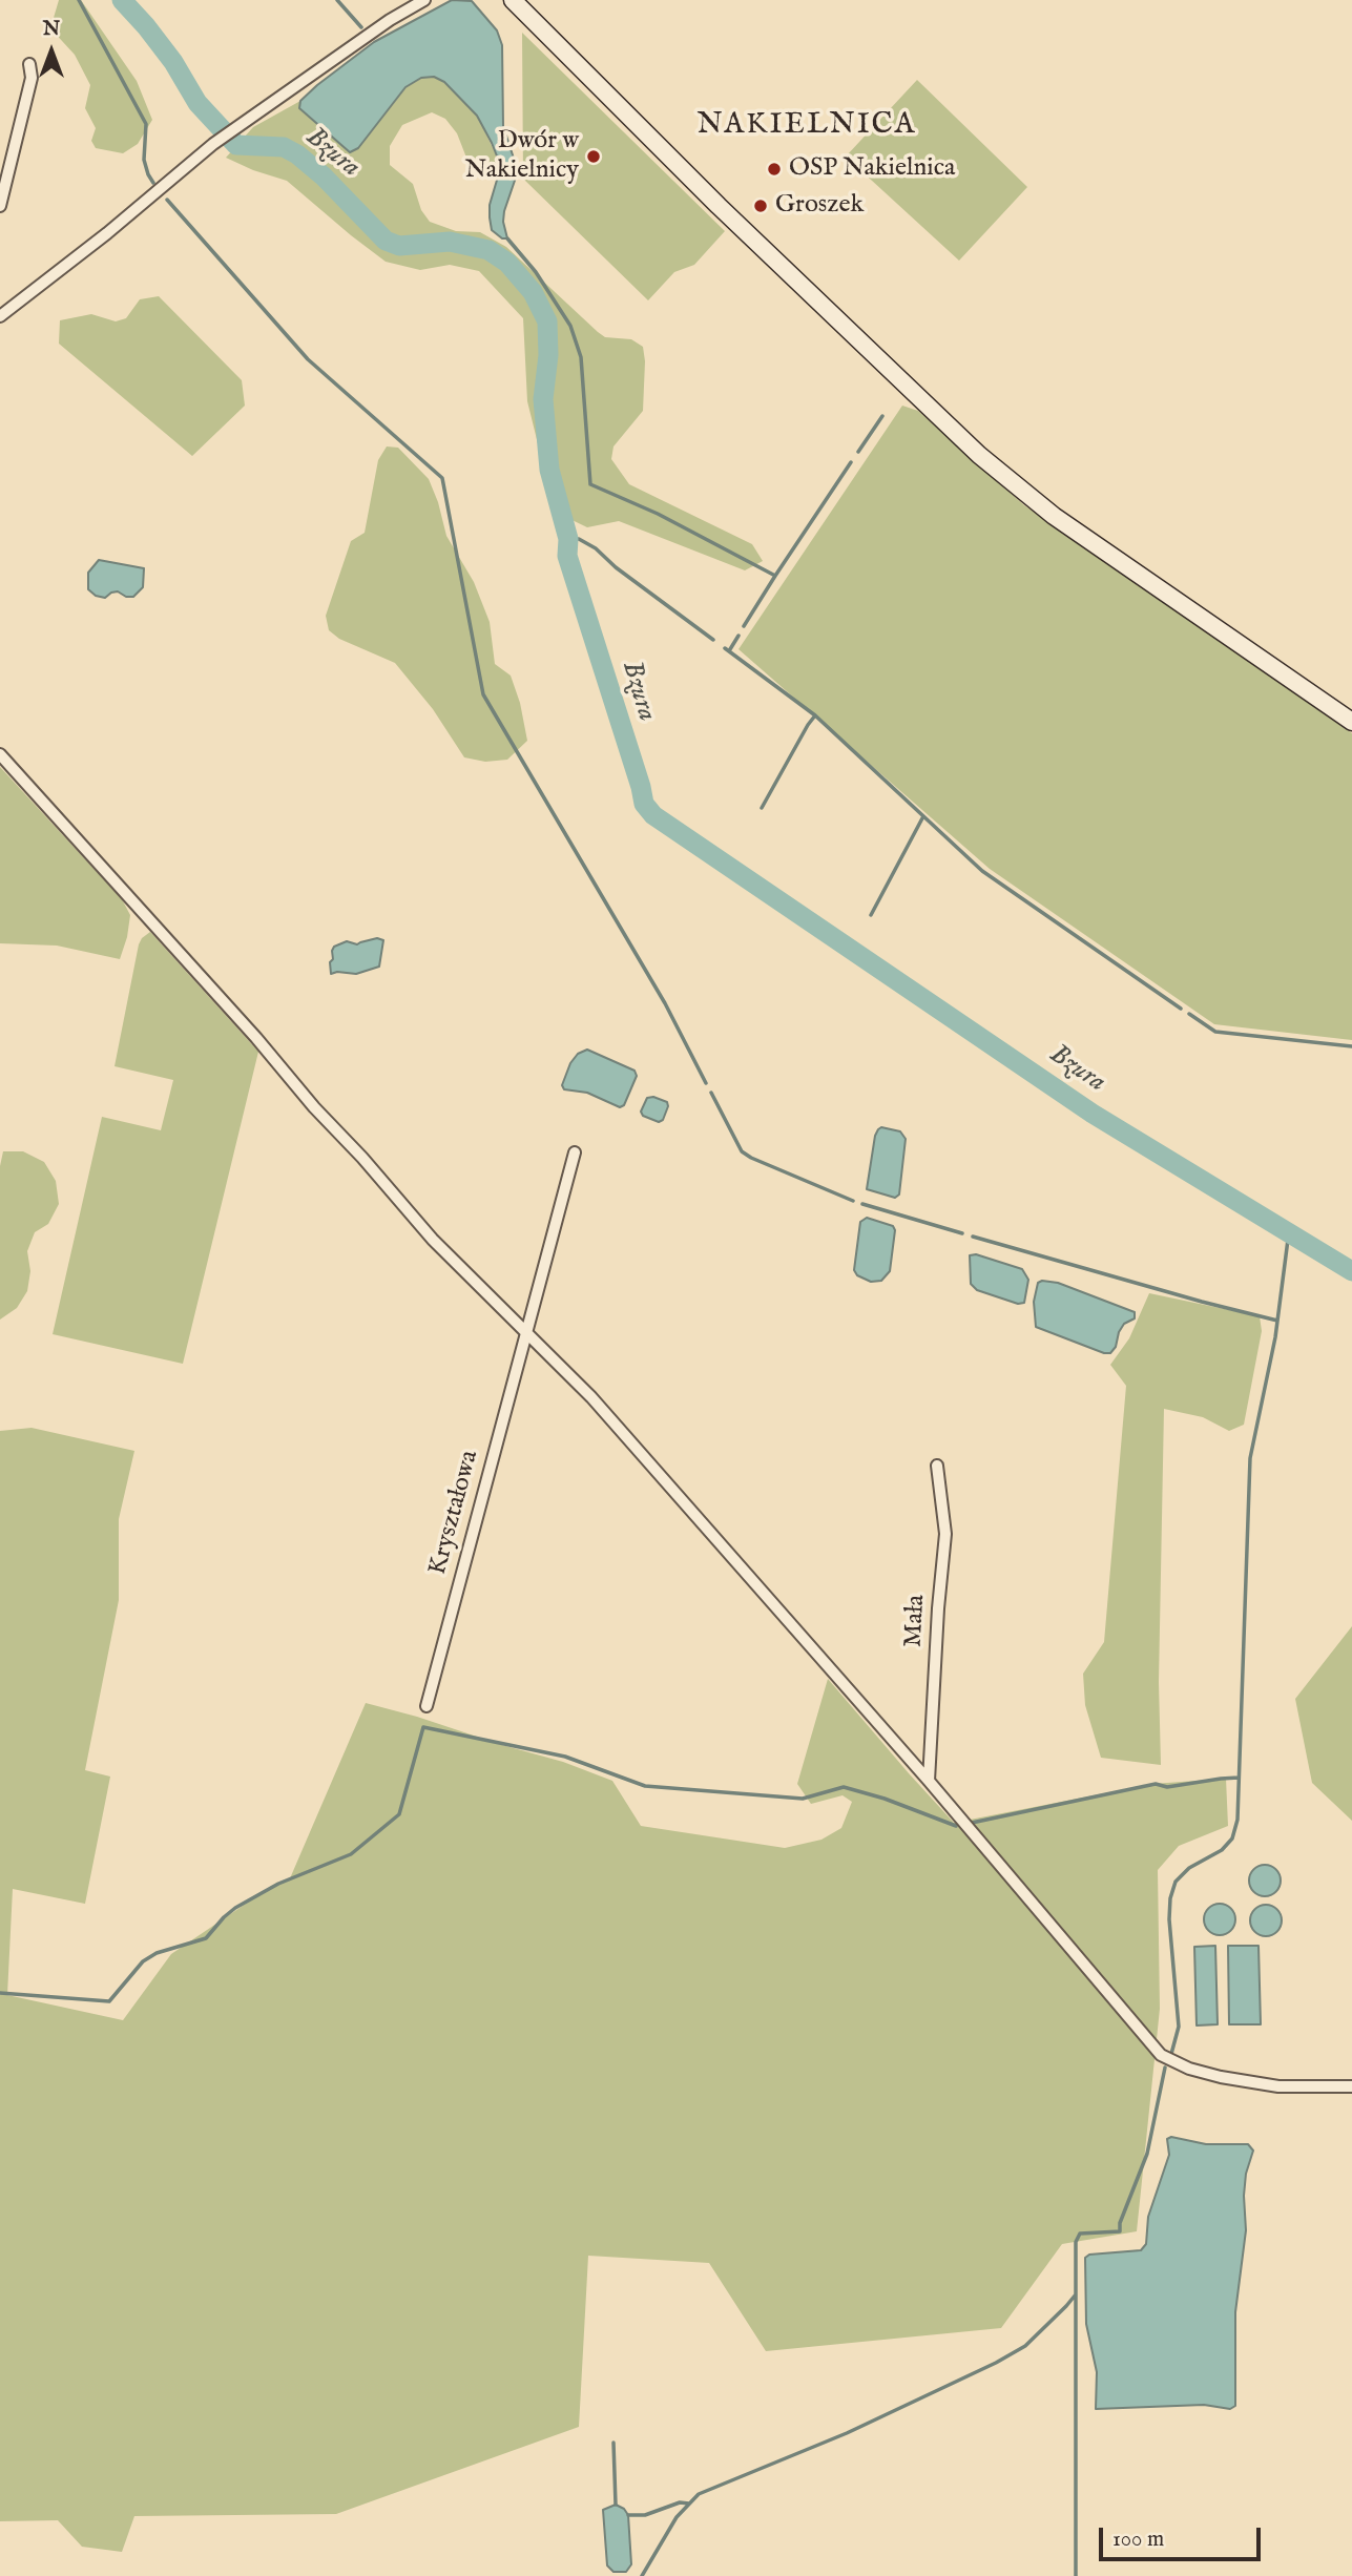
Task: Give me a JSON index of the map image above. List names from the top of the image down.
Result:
{
  "streets": {
    "street": ["Kryształowa", "Mała"]
  },
  "districts": ["NAKIELNICA"],
  "water": ["Bzura"],
  "places": ["Dwór w Nakielnicy", "OSP Nakielnica", "Groszek"],
  "scale_bar": "100 m",
  "north": "top"
}
